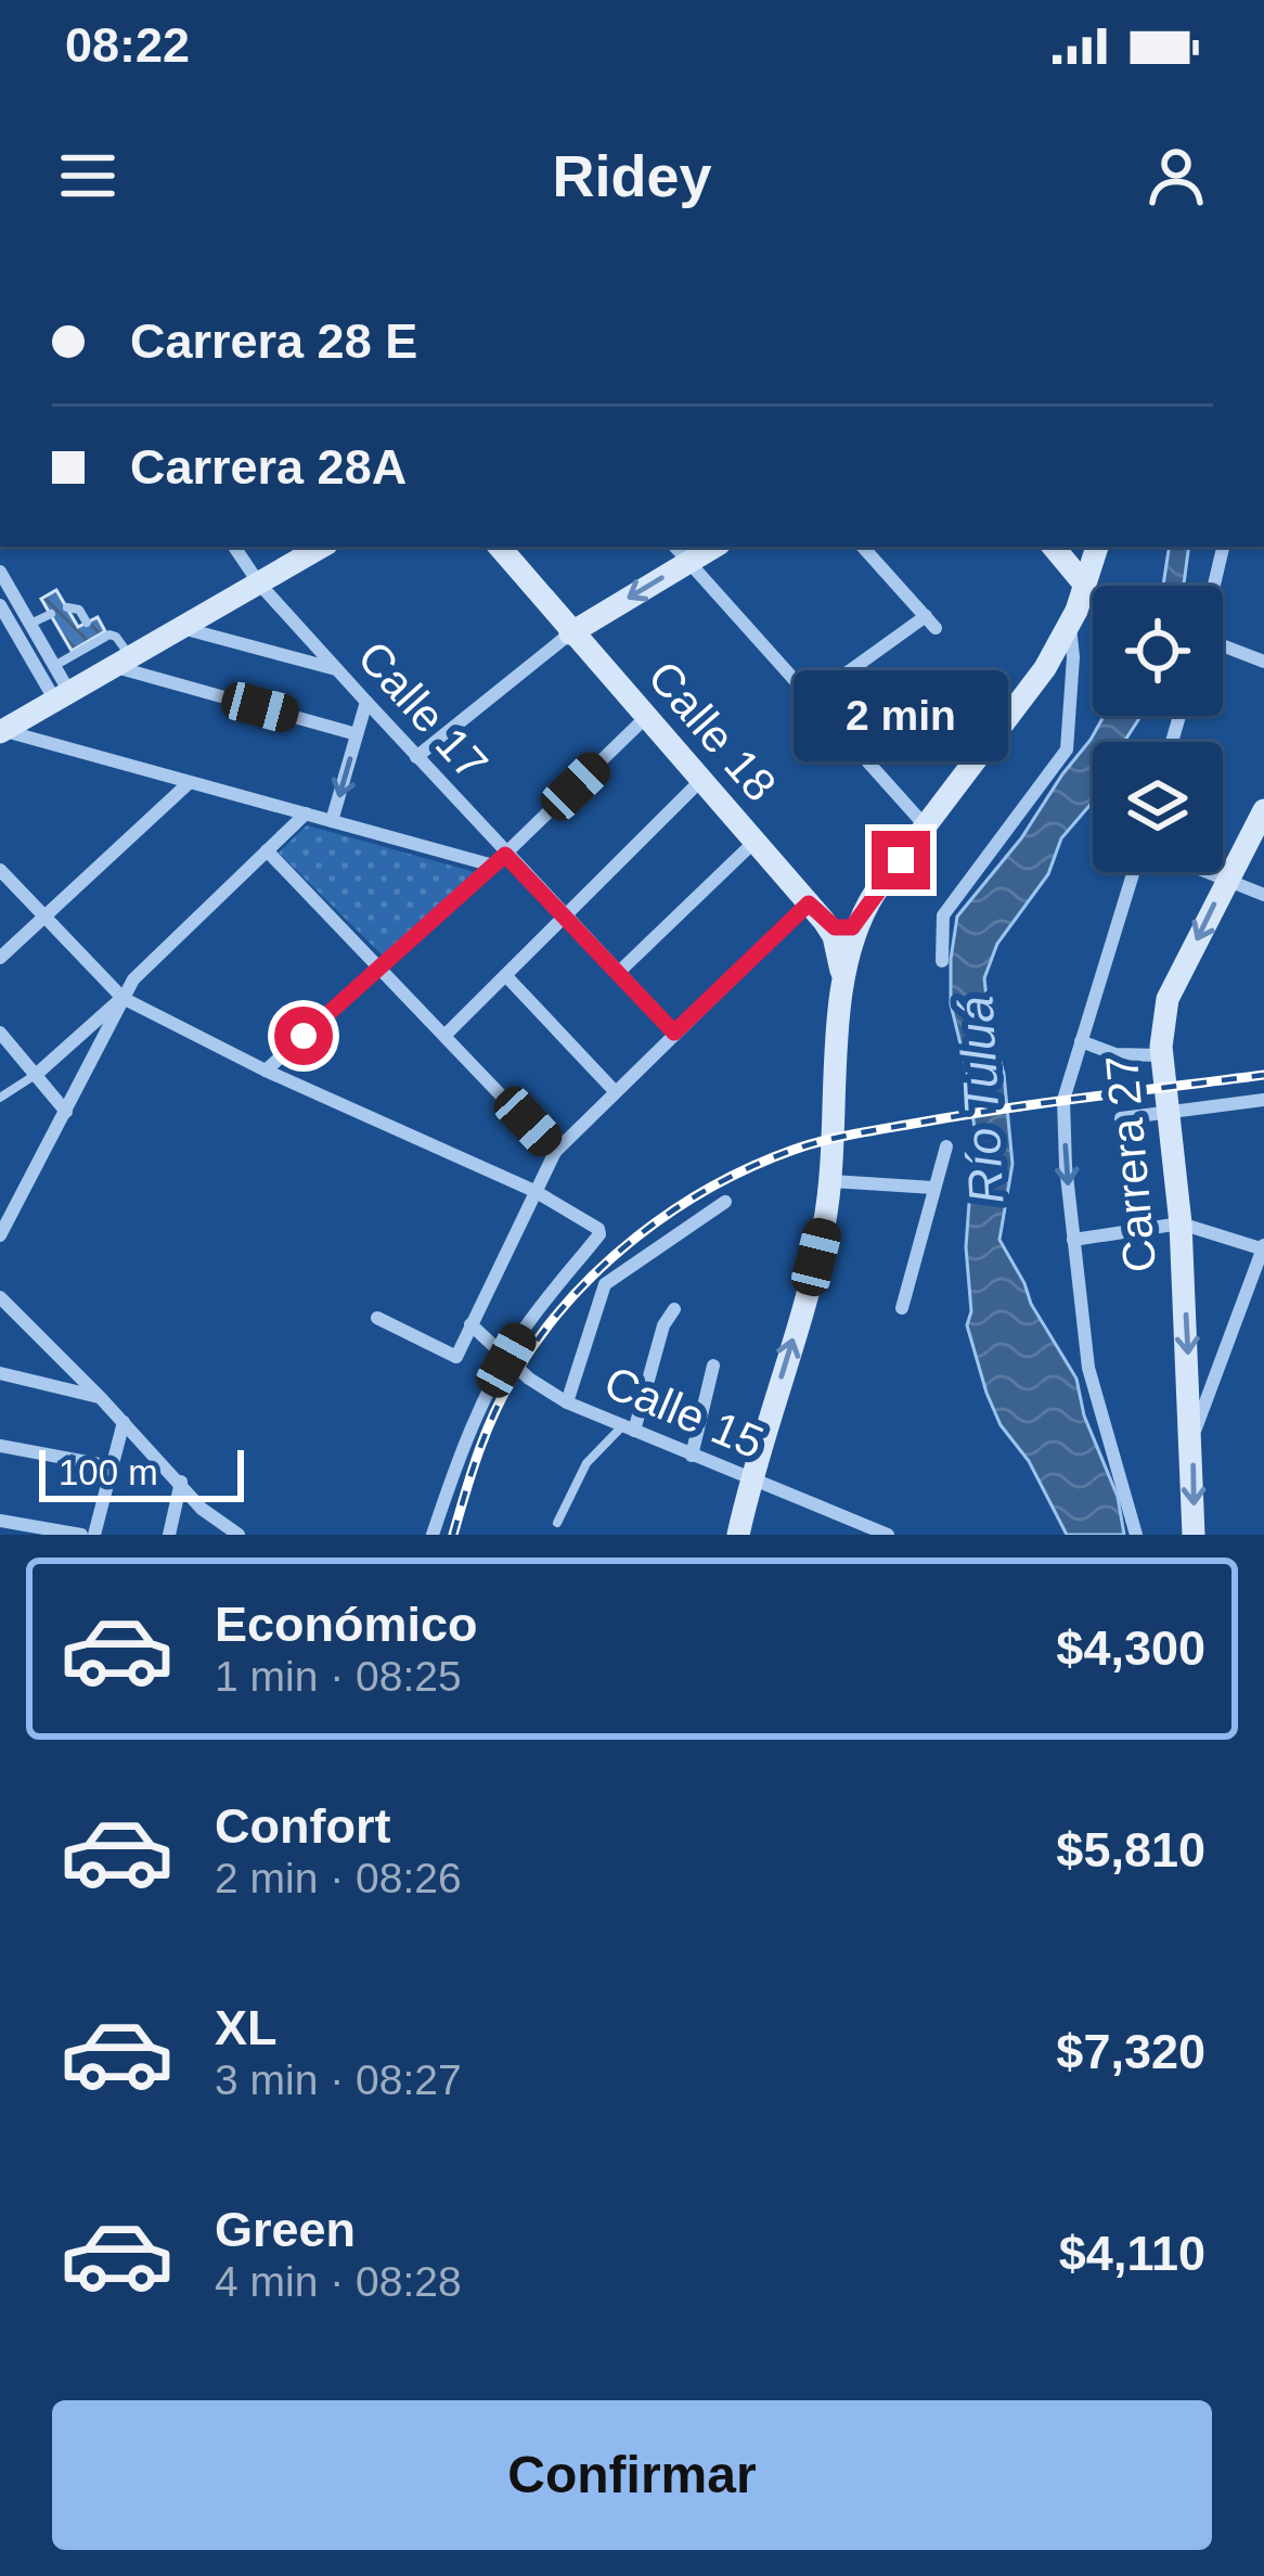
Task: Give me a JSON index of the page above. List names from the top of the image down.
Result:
{
  "streets": {
    "street": [
      "Calle 17",
      "Calle 18",
      "Carrera 27",
      "Calle 15"
    ]
  },
  "water": ["Río Tuluá"],
  "scale_bar": "100 m",
  "page": {
    "status": "08:22",
    "header": "Ridey",
    "banner": ["Carrera 28 E", "Carrera 28A"],
    "bubble": "2 min",
    "scale": "100 m",
    "list": [
      {
        "name": "Económico",
        "note": "1 min · 08:25",
        "value": "$4,300"
      },
      {
        "name": "Confort",
        "note": "2 min · 08:26",
        "value": "$5,810"
      },
      {
        "name": "XL",
        "note": "3 min · 08:27",
        "value": "$7,320"
      },
      {
        "name": "Green",
        "note": "4 min · 08:28",
        "value": "$4,110"
      }
    ],
    "buttons": "Confirmar"
  }
}
